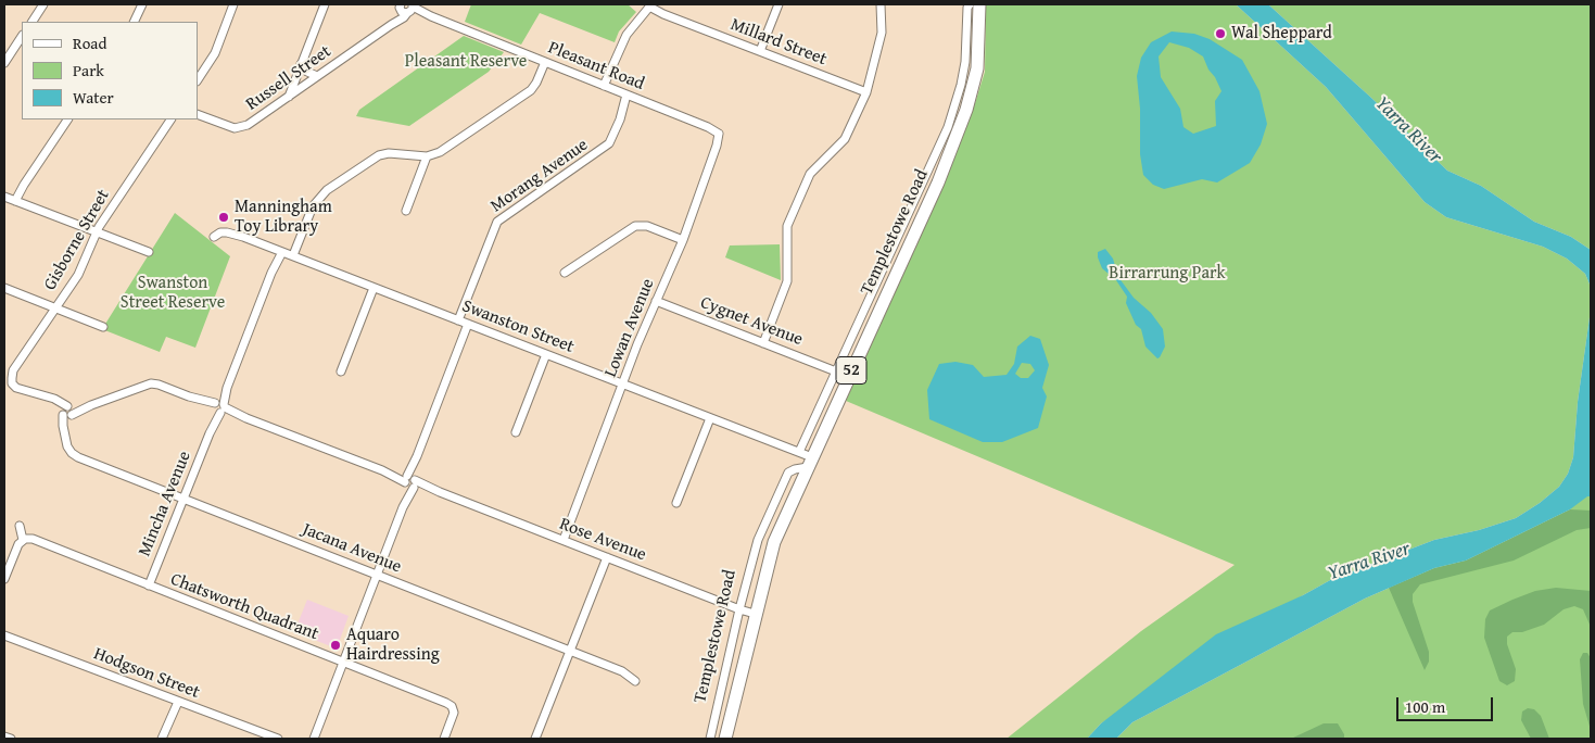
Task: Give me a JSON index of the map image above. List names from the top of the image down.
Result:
{
  "streets": {
    "main road": ["Templestowe Road", "52"],
    "street": [
      "Millard Street",
      "Pleasant Road",
      "Russell Street",
      "Morang Avenue",
      "Gisborne Street",
      "Cygnet Avenue",
      "Swanston Street",
      "Lowan Avenue",
      "Mincha Avenue",
      "Rose Avenue",
      "Jacana Avenue",
      "Chatsworth Quadrant",
      "Hodgson Street"
    ]
  },
  "crossings": [
    ["Pleasant Road", "Russell Street"],
    ["Pleasant Road", "Morang Avenue"],
    ["Pleasant Road", "Lowan Avenue"],
    ["Morang Avenue", "Swanston Street"],
    ["Templestowe Road", "Cygnet Avenue"],
    ["Templestowe Road", "Swanston Street"],
    ["Templestowe Road", "Rose Avenue"],
    ["Cygnet Avenue", "Lowan Avenue"],
    ["Swanston Street", "Lowan Avenue"],
    ["Swanston Street", "Mincha Avenue"],
    ["Lowan Avenue", "Rose Avenue"],
    ["Mincha Avenue", "Rose Avenue"],
    ["Mincha Avenue", "Jacana Avenue"],
    ["Mincha Avenue", "Chatsworth Quadrant"],
    ["Rose Avenue", "Jacana Avenue"]
  ],
  "water": ["Yarra River"],
  "parks": ["Pleasant Reserve", "Birrarrung Park", "Swanston Street Reserve"],
  "places": ["Wal Sheppard", "Manningham Toy Library", "Aquaro Hairdressing"],
  "legend": ["Road", "Park", "Water"],
  "scale_bar": "100 m"
}
